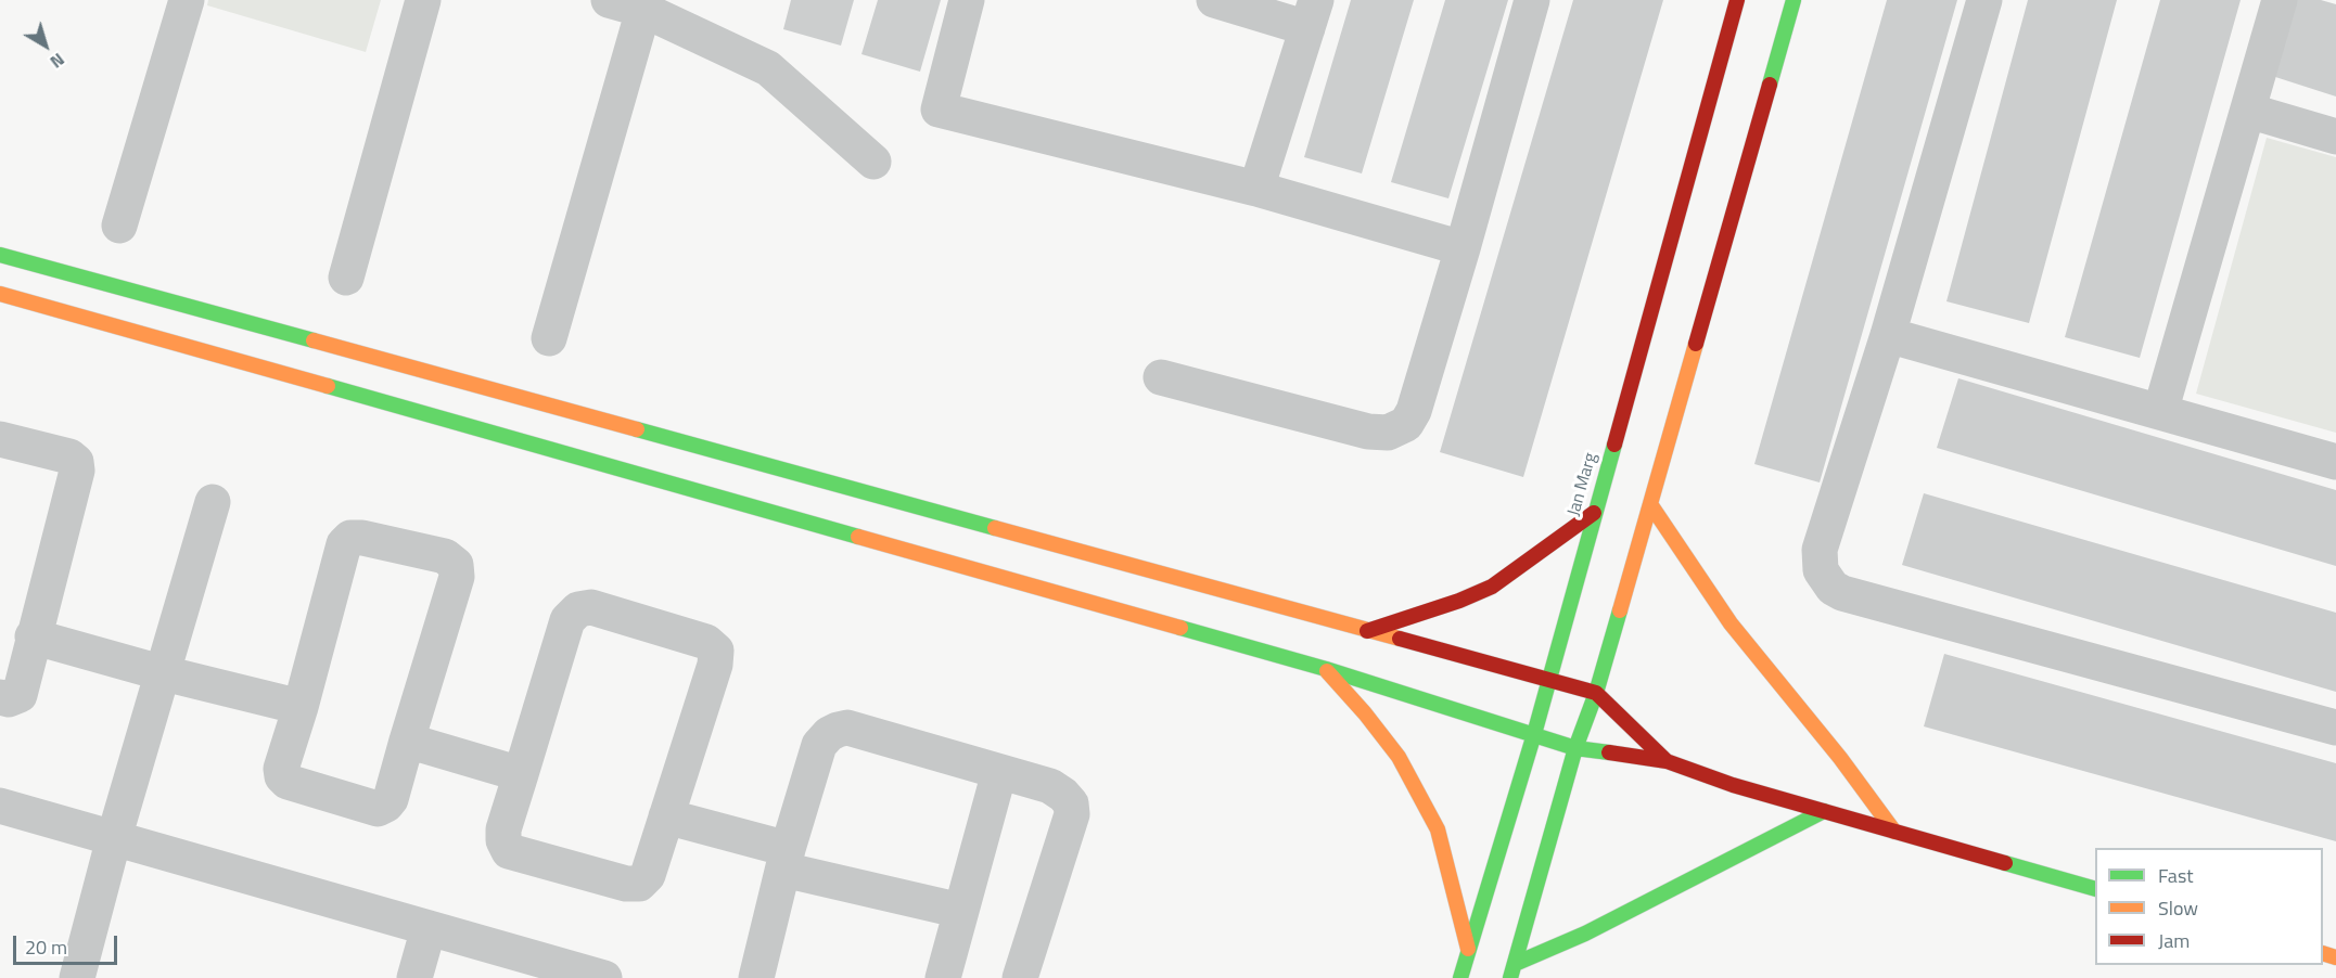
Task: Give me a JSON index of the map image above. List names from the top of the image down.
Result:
{
  "streets": {
    "main road": ["Jan Marg"]
  },
  "legend": ["Fast", "Slow", "Jam"],
  "scale_bar": "20 m",
  "north": "bottom right"
}
